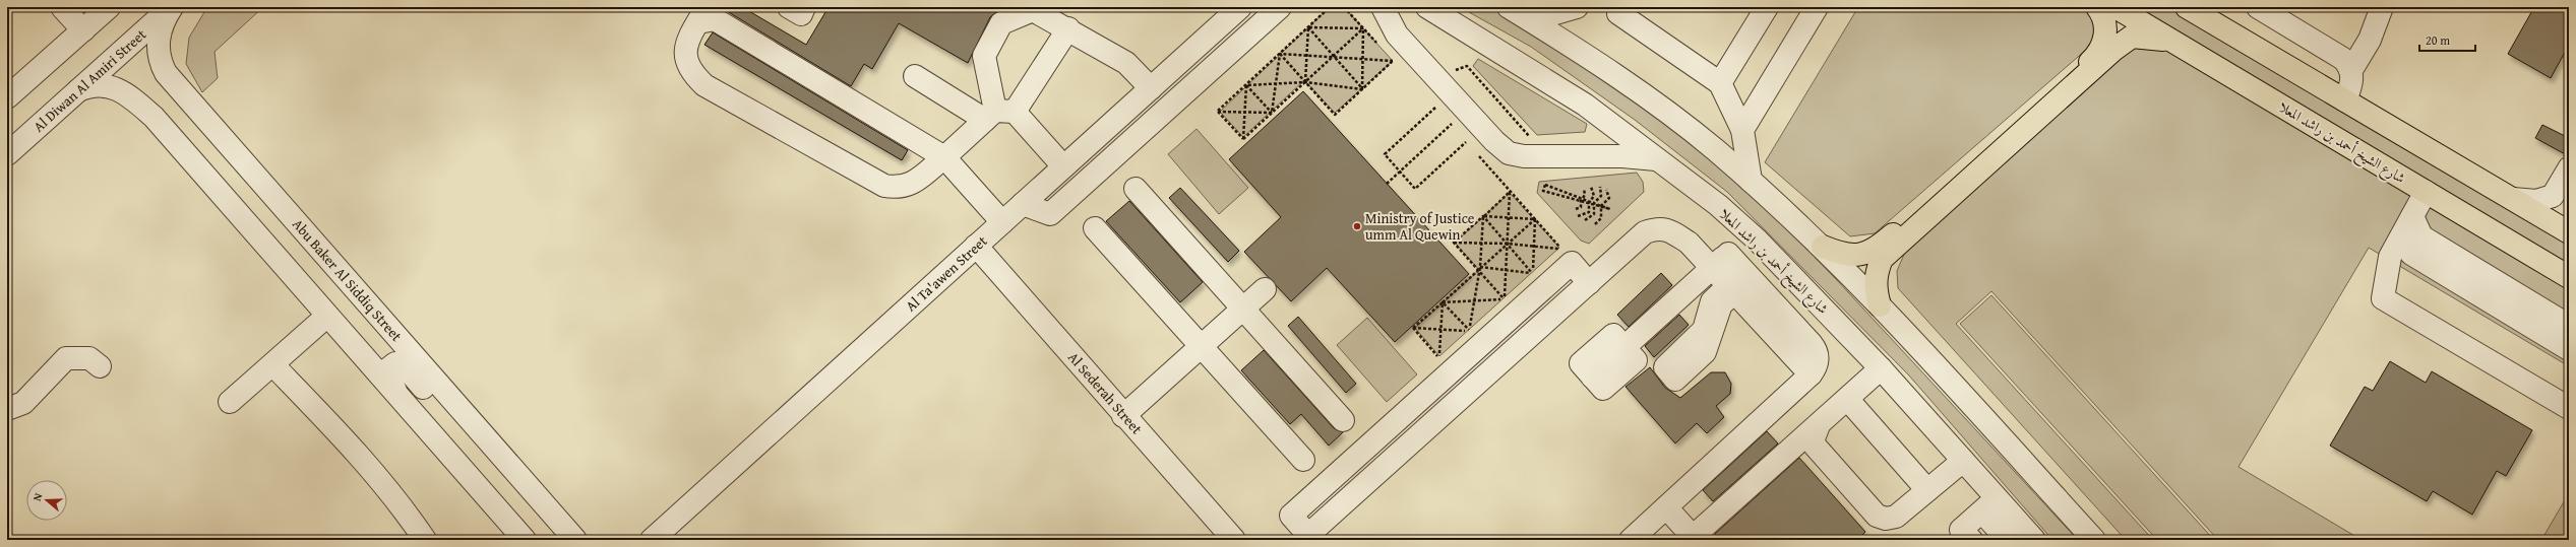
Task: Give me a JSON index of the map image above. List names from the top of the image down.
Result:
{
  "streets": {
    "main road": ["شارع الشيخ أحمد بن راشد المعلا"],
    "street": [
      "Al Diwan Al Amiri Street",
      "Al Ta'awen Street",
      "Abu Baker Al Siddiq Street",
      "Al Sederah Street"
    ]
  },
  "crossings": [
    ["Al Diwan Al Amiri Street", "Abu Baker Al Siddiq Street"],
    ["Al Ta'awen Street", "Al Sederah Street"]
  ],
  "places": ["Ministry of Justice umm Al Quewin"],
  "scale_bar": "20 m",
  "north": "left"
}
